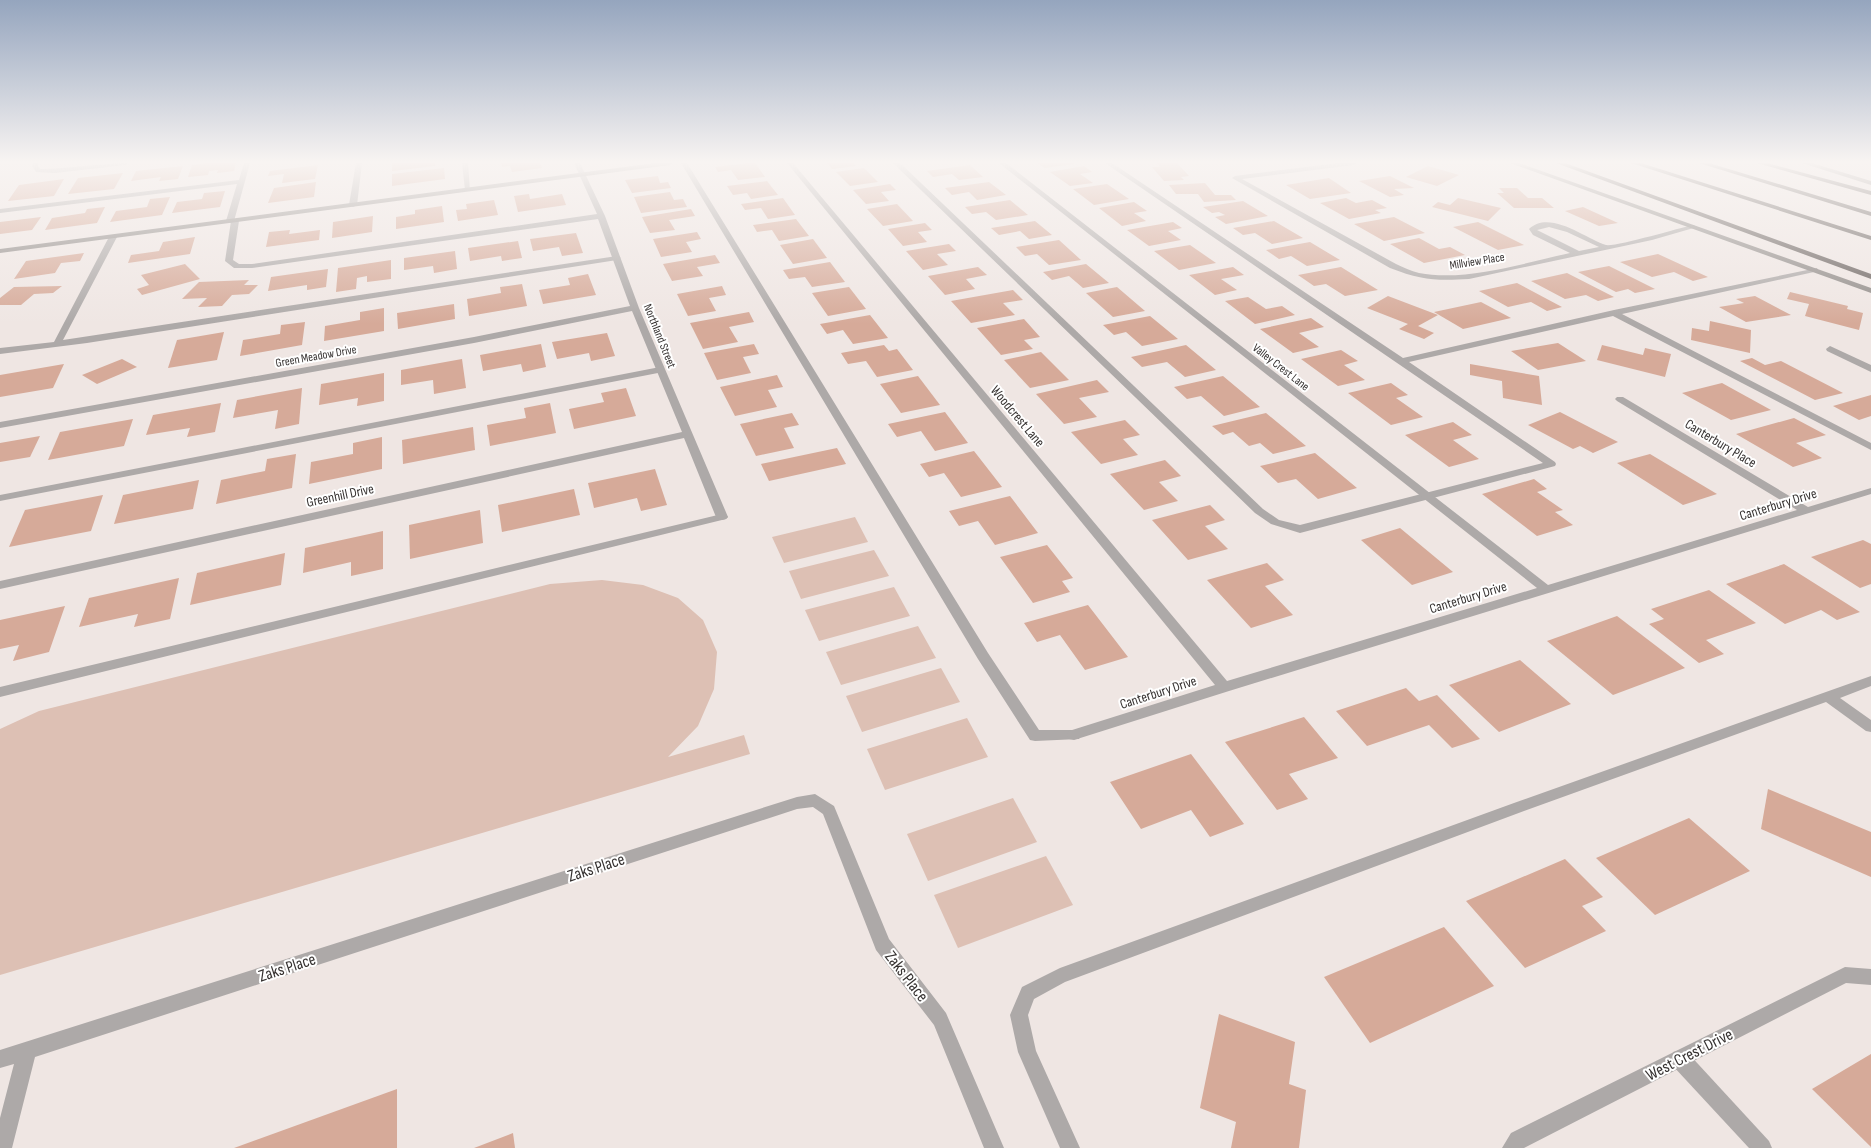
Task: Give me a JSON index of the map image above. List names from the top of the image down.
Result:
{
  "streets": {
    "street": [
      "Millview Place",
      "Northland Street",
      "Green Meadow Drive",
      "Valley Crest Lane",
      "Woodcrest Lane",
      "Canterbury Place",
      "Greenhill Drive",
      "Canterbury Drive",
      "Zaks Place",
      "West Crest Drive"
    ]
  },
  "crossings": [
    ["Northland Street", "Green Meadow Drive"],
    ["Northland Street", "Greenhill Drive"],
    ["Valley Crest Lane", "Canterbury Drive"],
    ["Woodcrest Lane", "Canterbury Drive"],
    ["Canterbury Place", "Canterbury Drive"]
  ]
}
